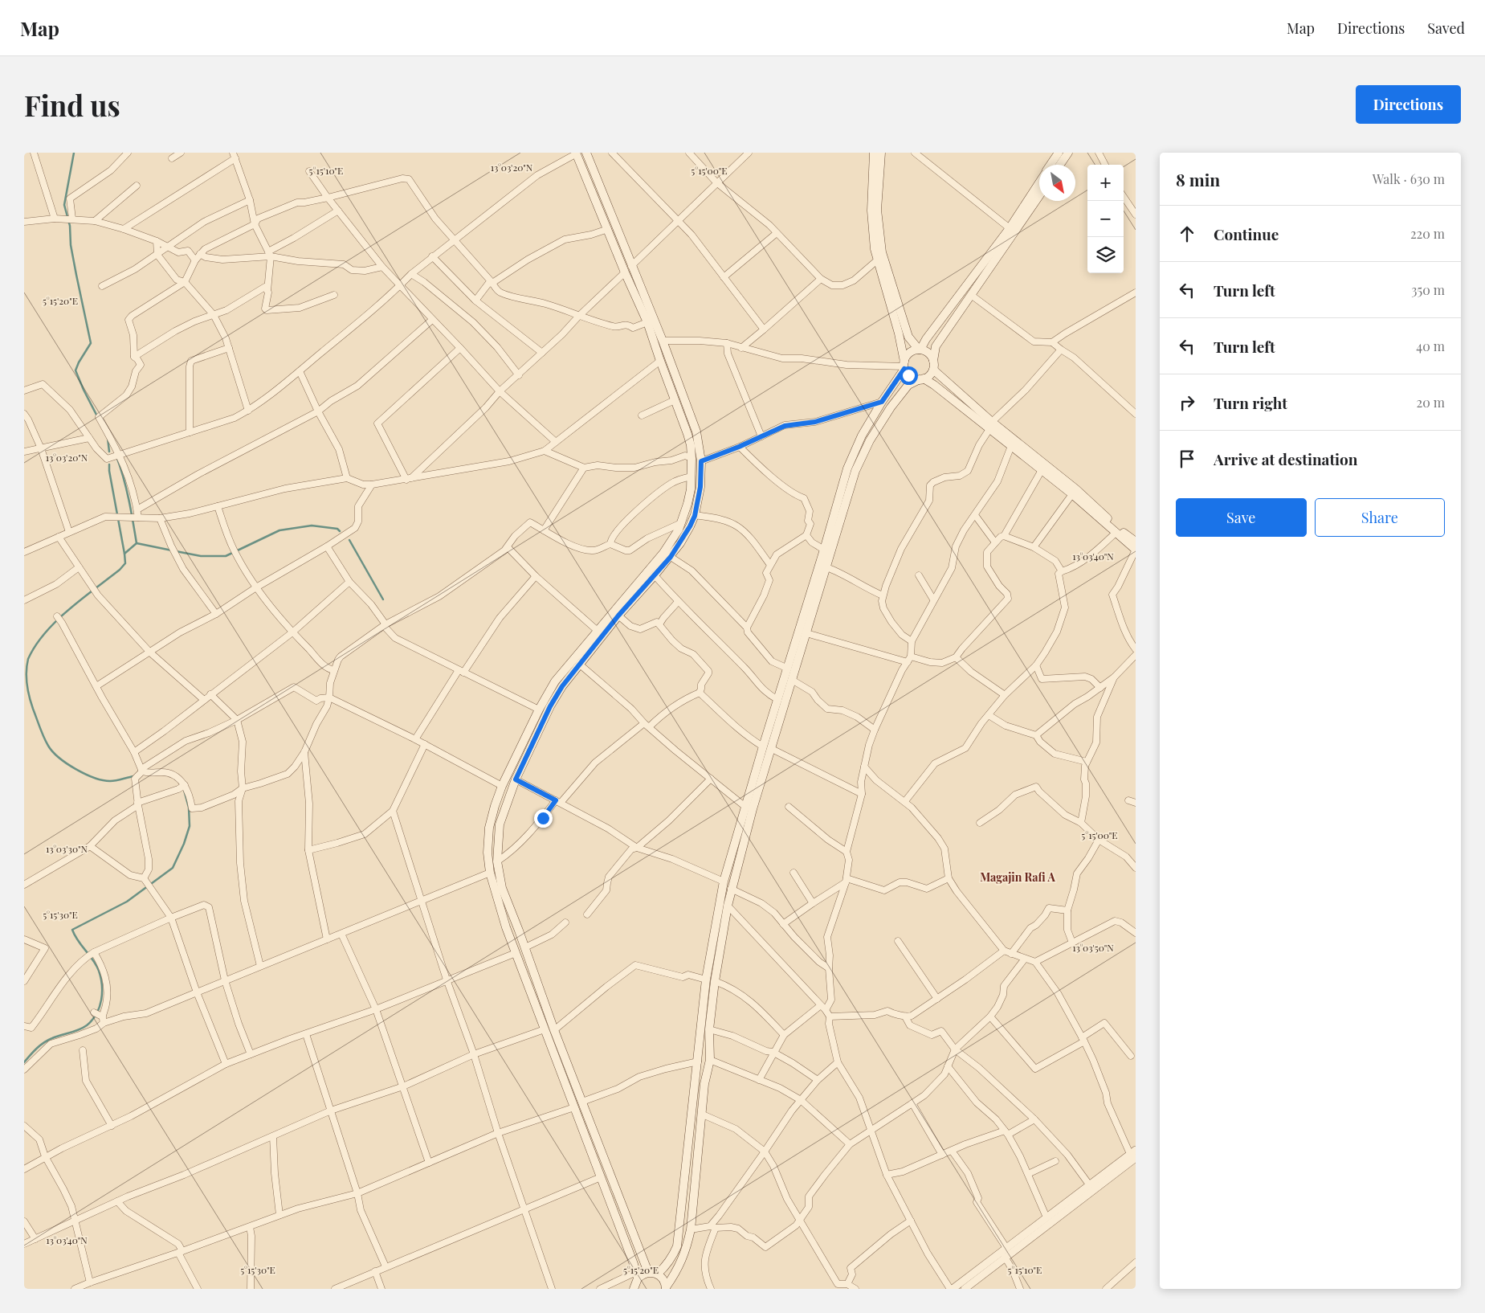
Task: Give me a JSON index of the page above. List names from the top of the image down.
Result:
{
  "districts": ["Magajin Rafi A"],
  "north": "bottom right",
  "page": {
    "header": "Map",
    "nav": ["Map", "Directions", "Saved"],
    "buttons": [
      "Directions",
      ["Save", "Share"]
    ],
    "title": "Find us",
    "heading": ["8 min", "Walk · 630 m"],
    "map_buttons": ["+", "−"],
    "list": [
      ["Continue", "220 m"],
      ["Turn left", "350 m"],
      ["Turn left", "40 m"],
      ["Turn right", "20 m"],
      "Arrive at destination"
    ]
  },
  "coordinates": [
    "13°03'20\"N",
    "5°15'10\"E",
    "5°15'00\"E",
    "5°15'20\"E",
    "13°03'40\"N",
    "13°03'30\"N",
    "5°15'30\"E",
    "13°03'50\"N"
  ]
}
